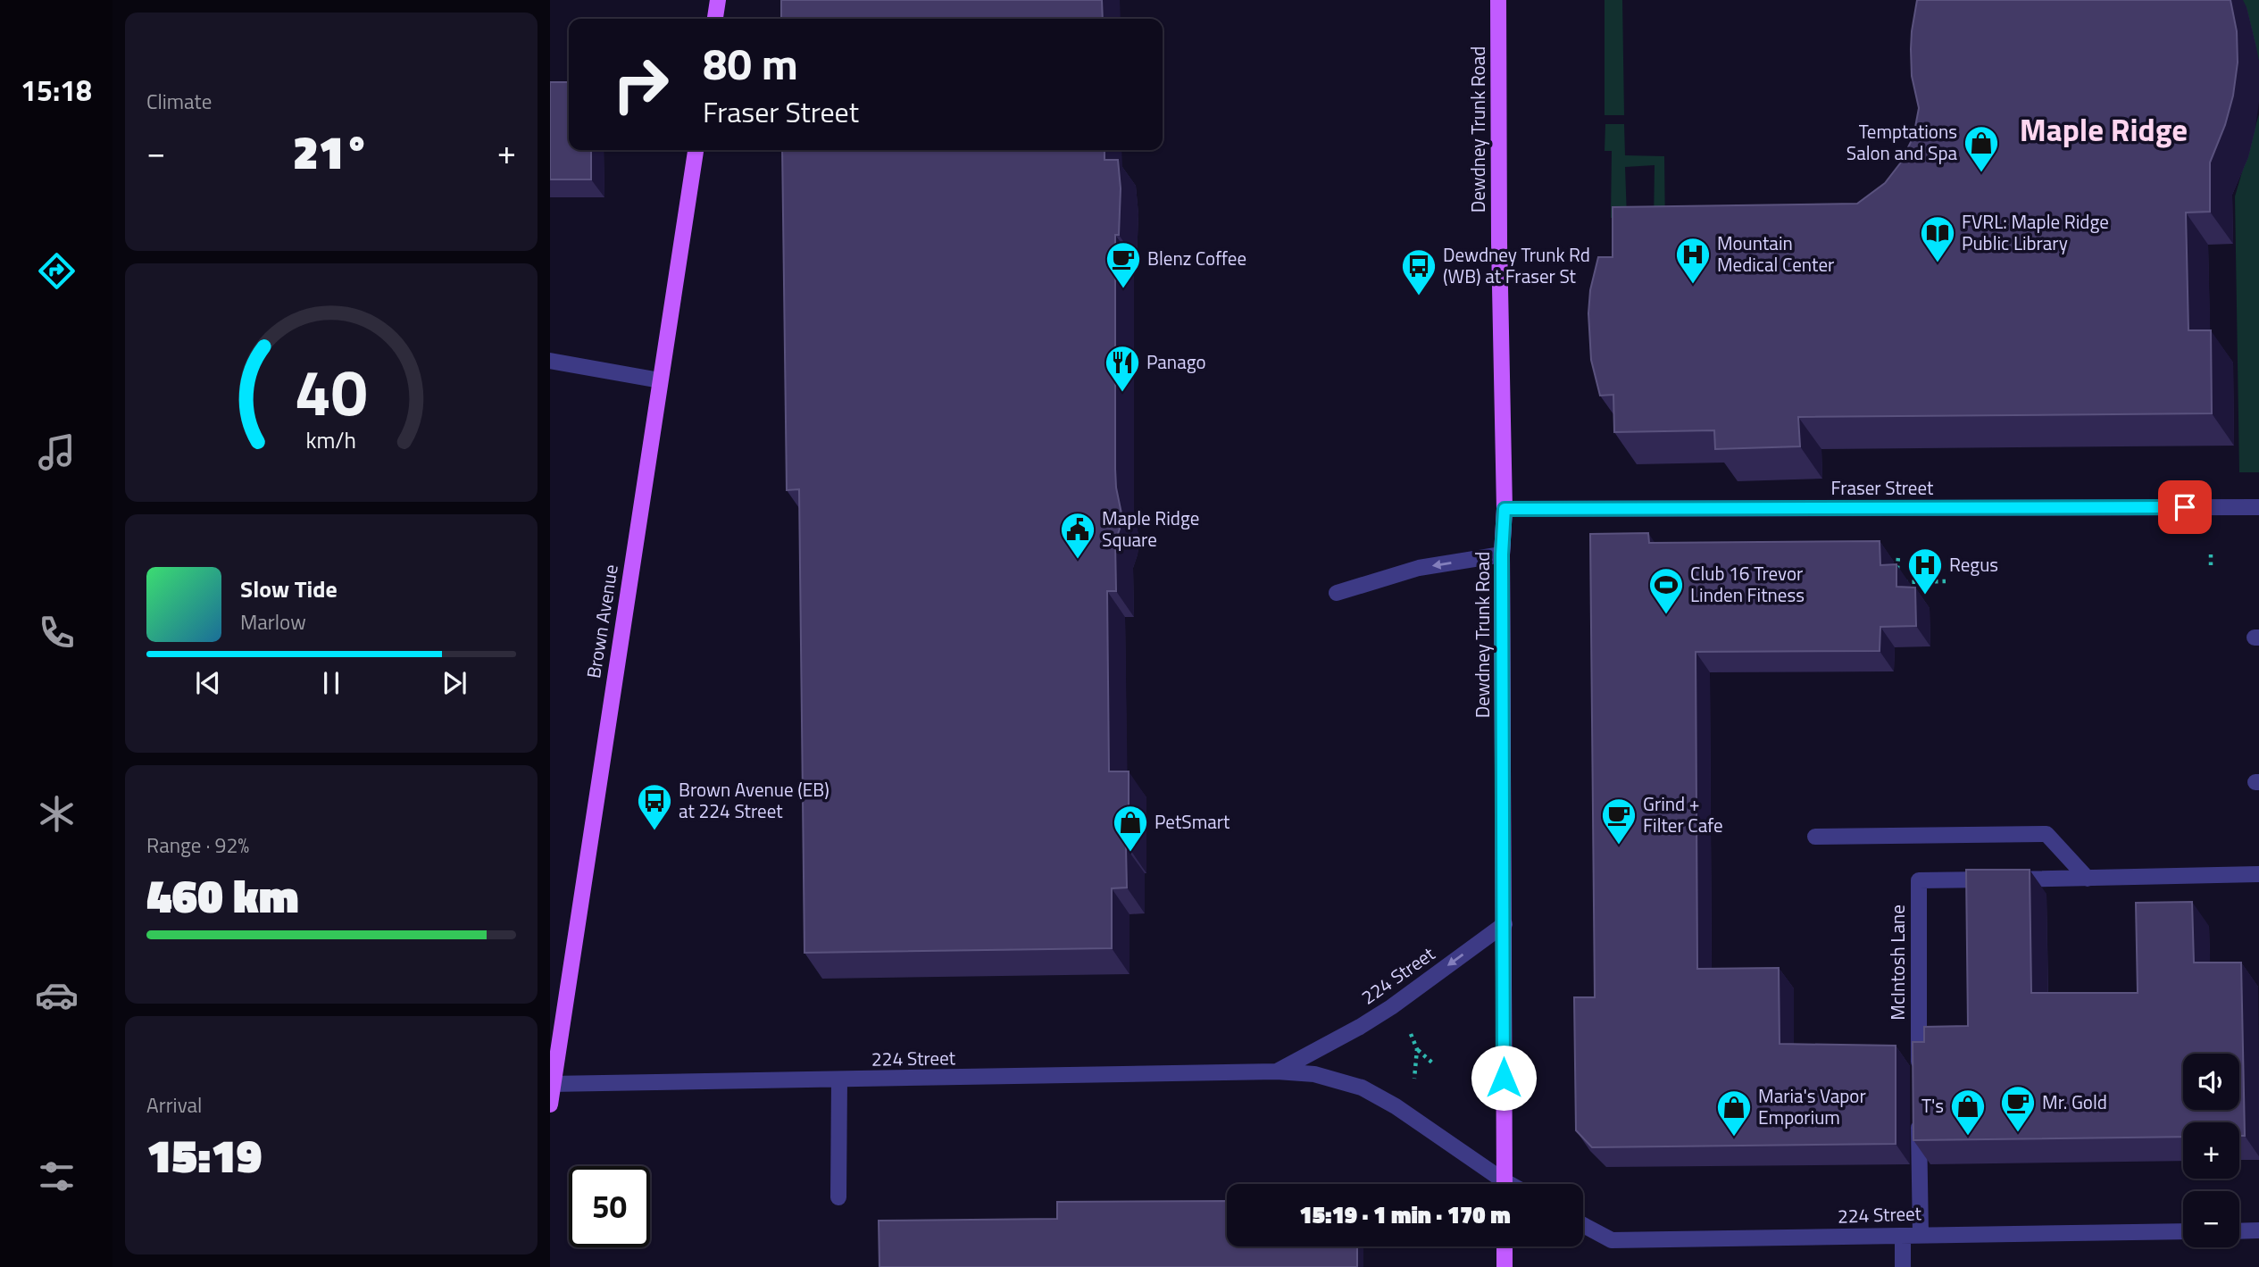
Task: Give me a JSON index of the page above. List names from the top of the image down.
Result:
{
  "streets": {
    "main road": ["Dewdney Trunk Road", "Brown Avenue"],
    "street": ["Fraser Street", "McIntosh Lane", "224 Street"]
  },
  "crossings": [
    ["Dewdney Trunk Road", "Fraser Street"],
    ["Dewdney Trunk Road", "224 Street"],
    ["Brown Avenue", "224 Street"]
  ],
  "districts": ["Maple Ridge"],
  "places": {
    "shop": [
      "Temptations Salon and Spa",
      "PetSmart",
      "T's",
      "Maria's Vapor Emporium"
    ],
    "library": ["FVRL: Maple Ridge Public Library"],
    "hospital": ["Mountain Medical Center", "Regus"],
    "cafe": ["Blenz Coffee", "Grind + Filter Cafe", "Mr. Gold"],
    "bus stop": ["Dewdney Trunk Rd (WB) at Fraser St", "Brown Avenue (EB) at 224 Street"],
    "restaurant": ["Panago"],
    "public building": ["Maple Ridge Square"],
    "sports": ["Club 16 Trevor Linden Fitness"]
  },
  "page": {
    "tabs": "15:18",
    "tile": [
      "Climate",
      ["Range · 92%", "460 km"],
      ["Arrival", "15:19"]
    ],
    "turn": ["80 m", "Fraser Street"],
    "heat": ["−", "21°", "+"],
    "song": ["Slow Tide", "Marlow"],
    "map_buttons": ["+", "−"],
    "limit": "50",
    "trip": "15:19 · 1 min · 170 m",
    "gauge": ["40", "km/h"]
  }
}
